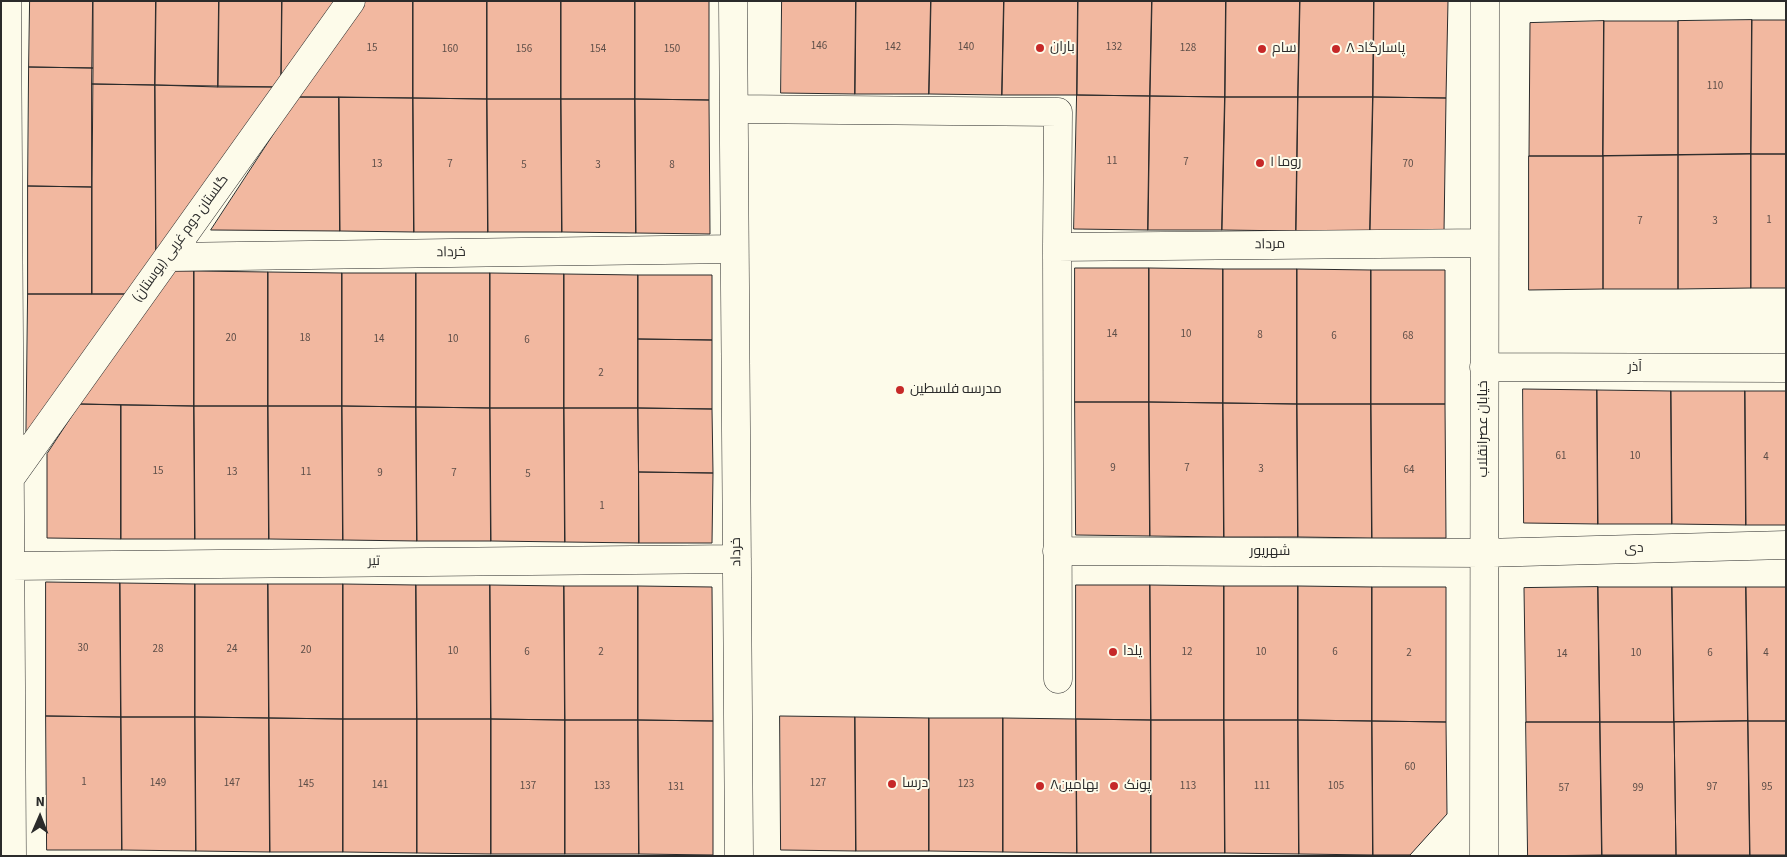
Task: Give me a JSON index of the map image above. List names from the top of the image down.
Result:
{
  "streets": {
    "street": [
      "گلستان دوم غربی (بوستان)",
      "مرداد",
      "خرداد",
      "آذر",
      "خیابان عصرانقلاب",
      "دی",
      "شهریور",
      "تیر"
    ]
  },
  "crossings": [
    ["گلستان دوم غربی (بوستان)", "خرداد"],
    ["مرداد", "خیابان عصرانقلاب"],
    ["خرداد", "تیر"],
    ["آذر", "خیابان عصرانقلاب"],
    ["خیابان عصرانقلاب", "دی"],
    ["خیابان عصرانقلاب", "شهریور"],
    ["دی", "شهریور"]
  ],
  "places": [
    "باران",
    "سام",
    "پاسارگاد ۸",
    "روما ۱",
    "مدرسه فلسطین",
    "یلدا",
    "درسا",
    "بهامین۸",
    "پونک"
  ],
  "house_numbers": [
    "146",
    "142",
    "140",
    "132",
    "15",
    "128",
    "160",
    "156",
    "154",
    "150",
    "110",
    "11",
    "7",
    "13",
    "7",
    "70",
    "5",
    "3",
    "8",
    "1",
    "7",
    "3",
    "14",
    "10",
    "8",
    "6",
    "68",
    "20",
    "18",
    "14",
    "10",
    "6",
    "2",
    "61",
    "10",
    "4",
    "9",
    "7",
    "3",
    "64",
    "15",
    "13",
    "11",
    "9",
    "7",
    "5",
    "1",
    "30",
    "28",
    "24",
    "20",
    "10",
    "6",
    "2",
    "12",
    "10",
    "6",
    "2",
    "10",
    "6",
    "4",
    "14",
    "60",
    "1",
    "149",
    "147",
    "127",
    "145",
    "123",
    "141",
    "137",
    "133",
    "113",
    "111",
    "105",
    "131",
    "97",
    "95",
    "57",
    "99"
  ],
  "north": "top"
}
